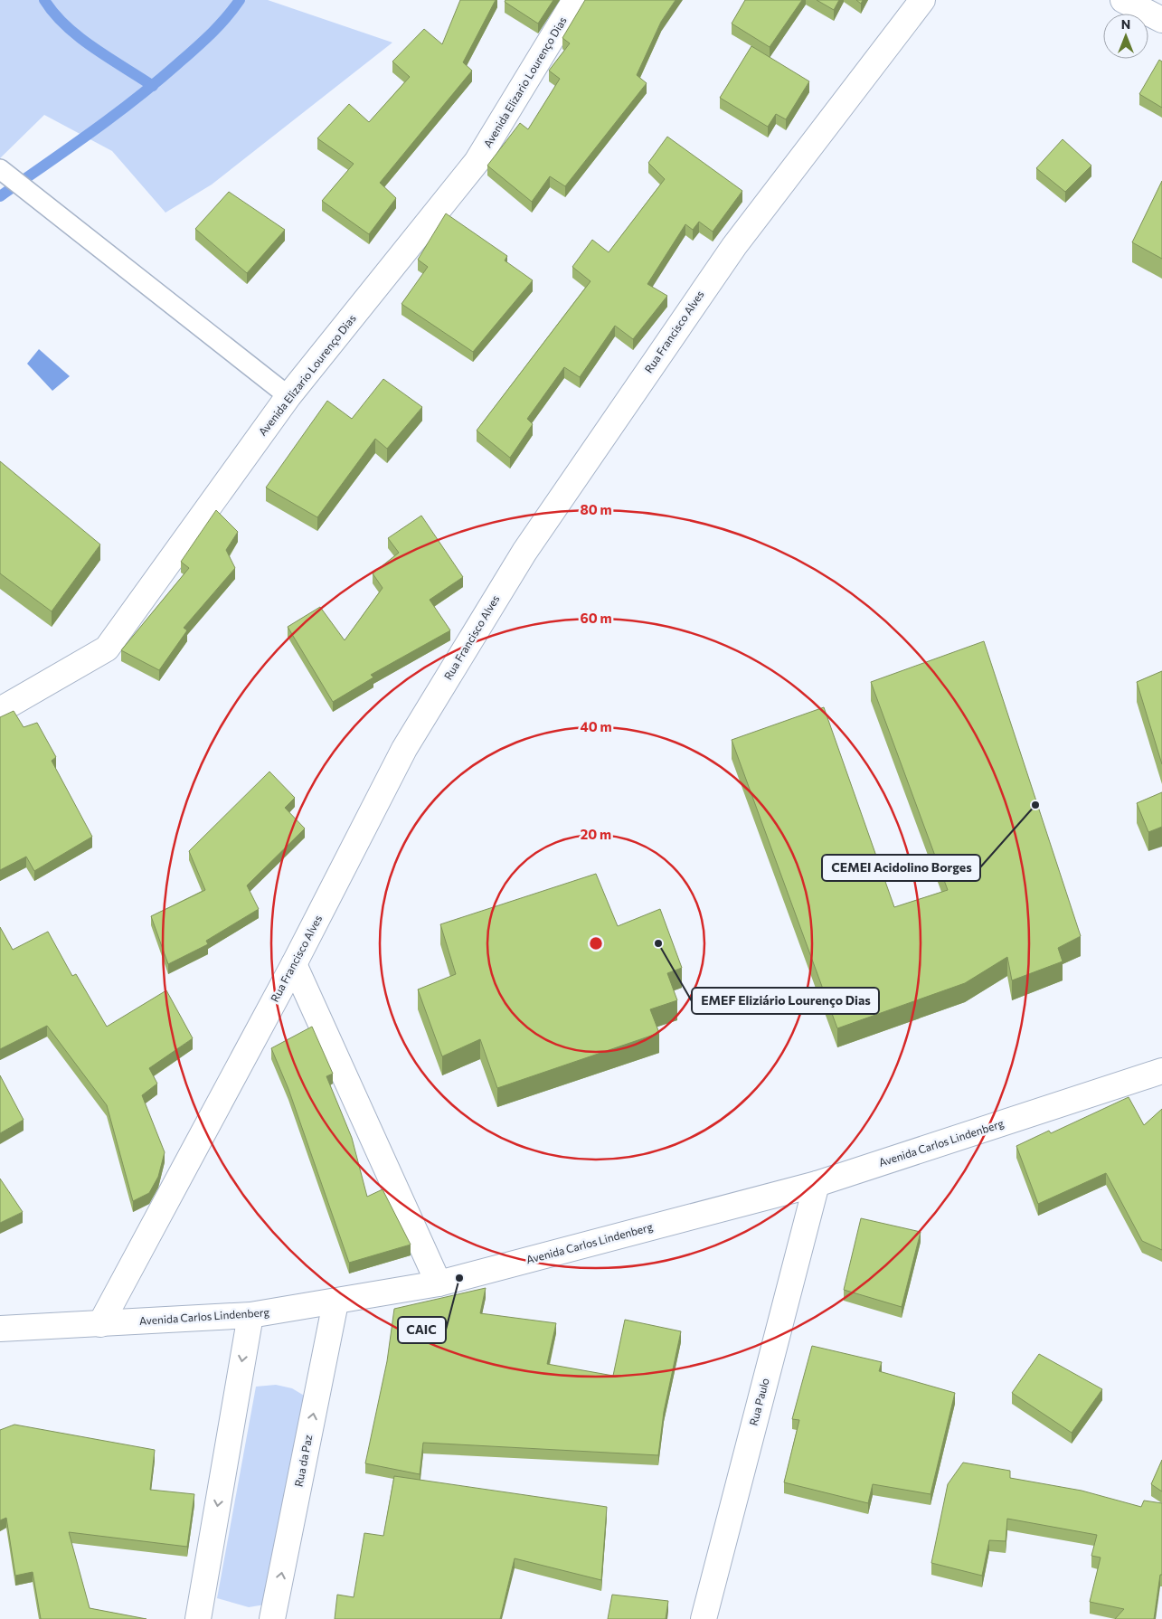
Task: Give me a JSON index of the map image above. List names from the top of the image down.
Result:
{
  "streets": {
    "street": [
      "Avenida Elizario Lourenço Dias",
      "Rua Francisco Alves",
      "Avenida Carlos Lindenberg",
      "Rua Paulo",
      "Rua da Paz"
    ]
  },
  "crossings": [
    ["Rua Francisco Alves", "Avenida Carlos Lindenberg"],
    ["Avenida Carlos Lindenberg", "Rua Paulo"],
    ["Avenida Carlos Lindenberg", "Rua da Paz"]
  ],
  "places": ["CEMEI Acidolino Borges", "EMEF Eliziário Lourenço Dias", "CAIC"],
  "north": "top",
  "rings": [
    "80 m",
    "60 m",
    "40 m",
    "20 m"
  ]
}
